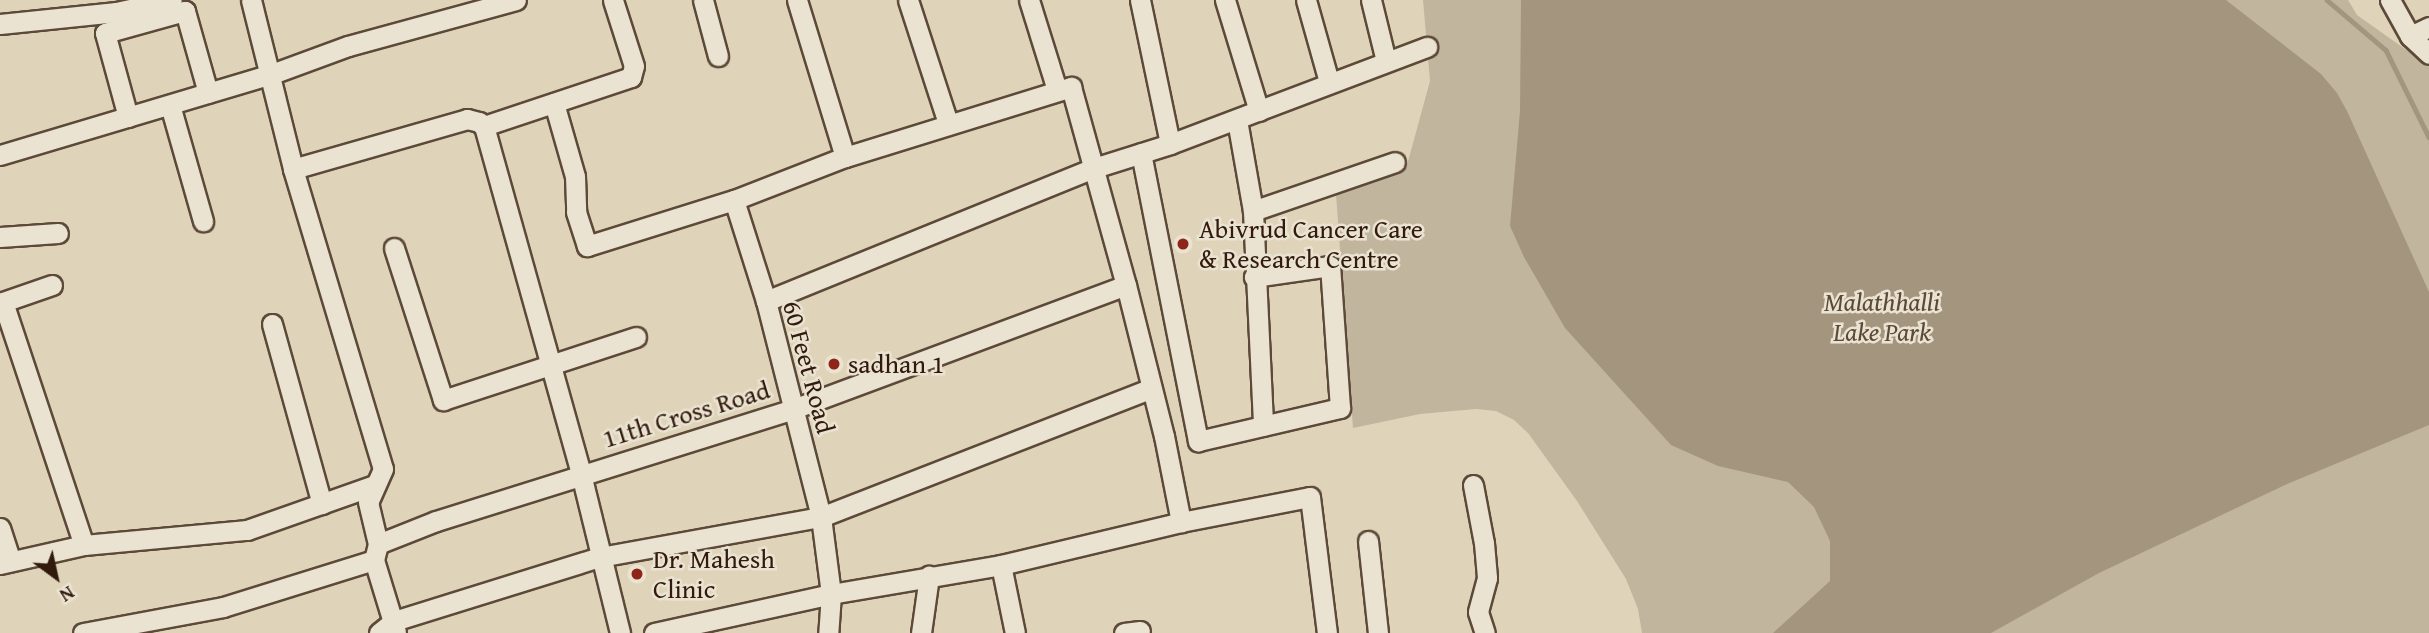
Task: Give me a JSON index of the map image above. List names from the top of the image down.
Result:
{
  "streets": {
    "street": ["60 Feet Road", "11th Cross Road"]
  },
  "crossings": [
    ["60 Feet Road", "11th Cross Road"]
  ],
  "parks": ["Malathhalli Lake Park"],
  "places": ["Abivrud Cancer Care & Research Centre", "sadhan 1", "Dr. Mahesh Clinic"],
  "north": "bottom right"
}
